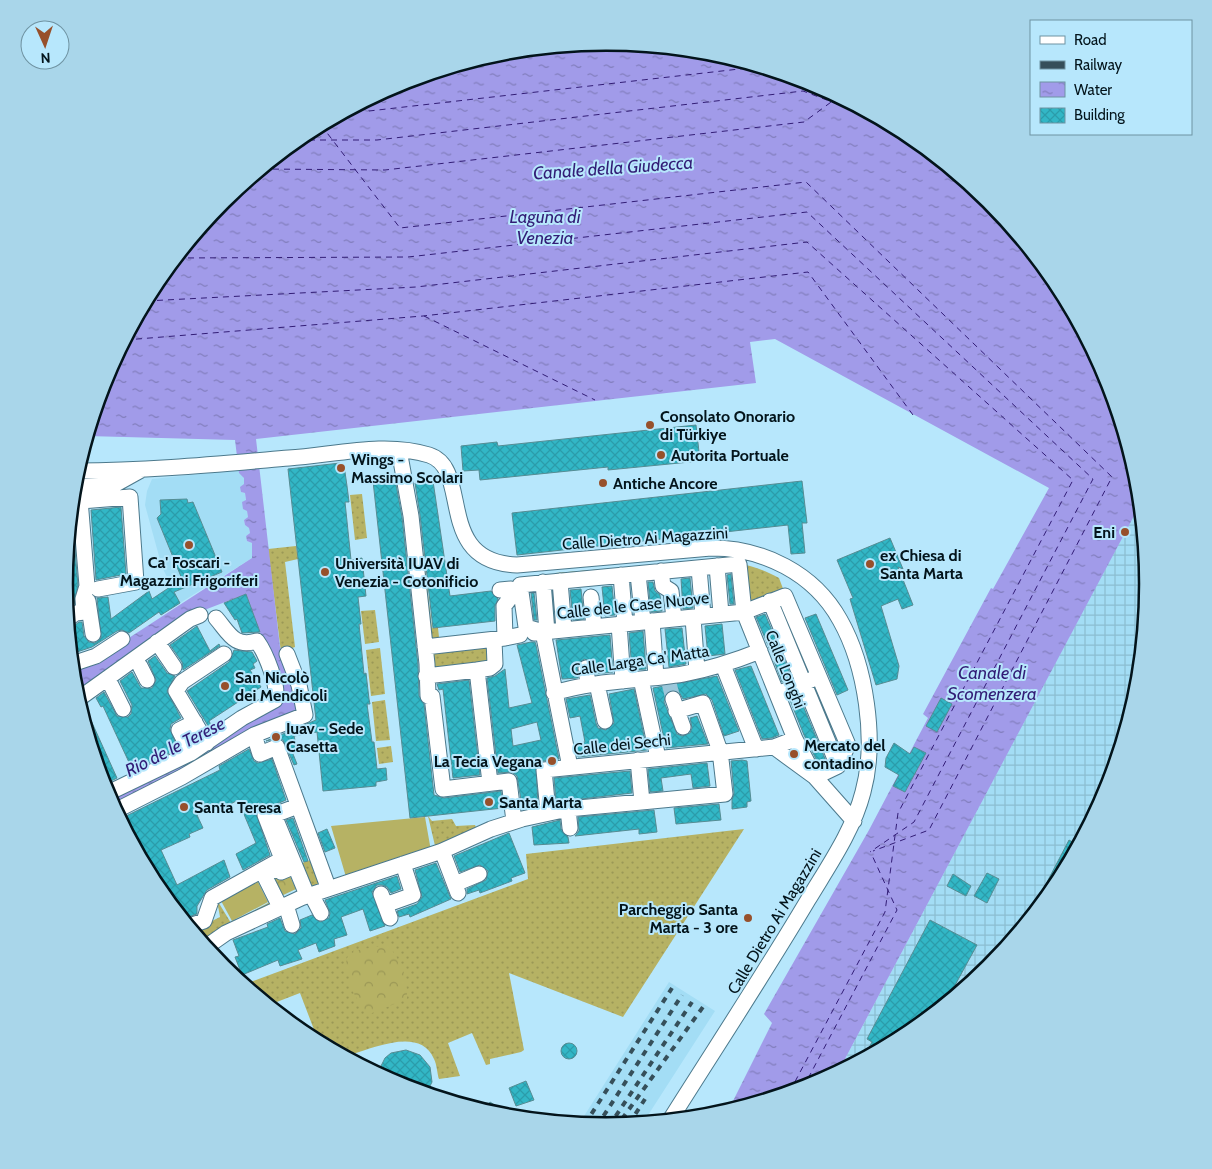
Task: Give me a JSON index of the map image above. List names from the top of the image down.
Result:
{
  "streets": {
    "street": [
      "Calle Dietro Ai Magazzini",
      "Calle de le Case Nuove",
      "Calle Larga Ca' Matta",
      "Calle Longhi",
      "Calle dei Sechi"
    ]
  },
  "crossings": [
    ["Calle de le Case Nuove", "Calle Longhi"],
    ["Calle Larga Ca' Matta", "Calle Longhi"],
    ["Calle Longhi", "Calle dei Sechi"]
  ],
  "water": [
    "Canale della Giudecca",
    "Laguna di Venezia",
    "Canale di Scomenzera",
    "Rio de le Terese"
  ],
  "places": [
    "Consolato Onorario di Türkiye",
    "Autorita Portuale",
    "Wings - Massimo Scolari",
    "Antiche Ancore",
    "Eni",
    "Ca' Foscari - Magazzini Frigoriferi",
    "ex Chiesa di Santa Marta",
    "Università IUAV di Venezia - Cotonificio",
    "San Nicolò dei Mendicoli",
    "Iuav - Sede Casetta",
    "Mercato del contadino",
    "La Tecia Vegana",
    "Santa Marta",
    "Santa Teresa",
    "Parcheggio Santa Marta - 3 ore"
  ],
  "legend": [
    "Road",
    "Railway",
    "Water",
    "Building"
  ],
  "north": "bottom"
}
